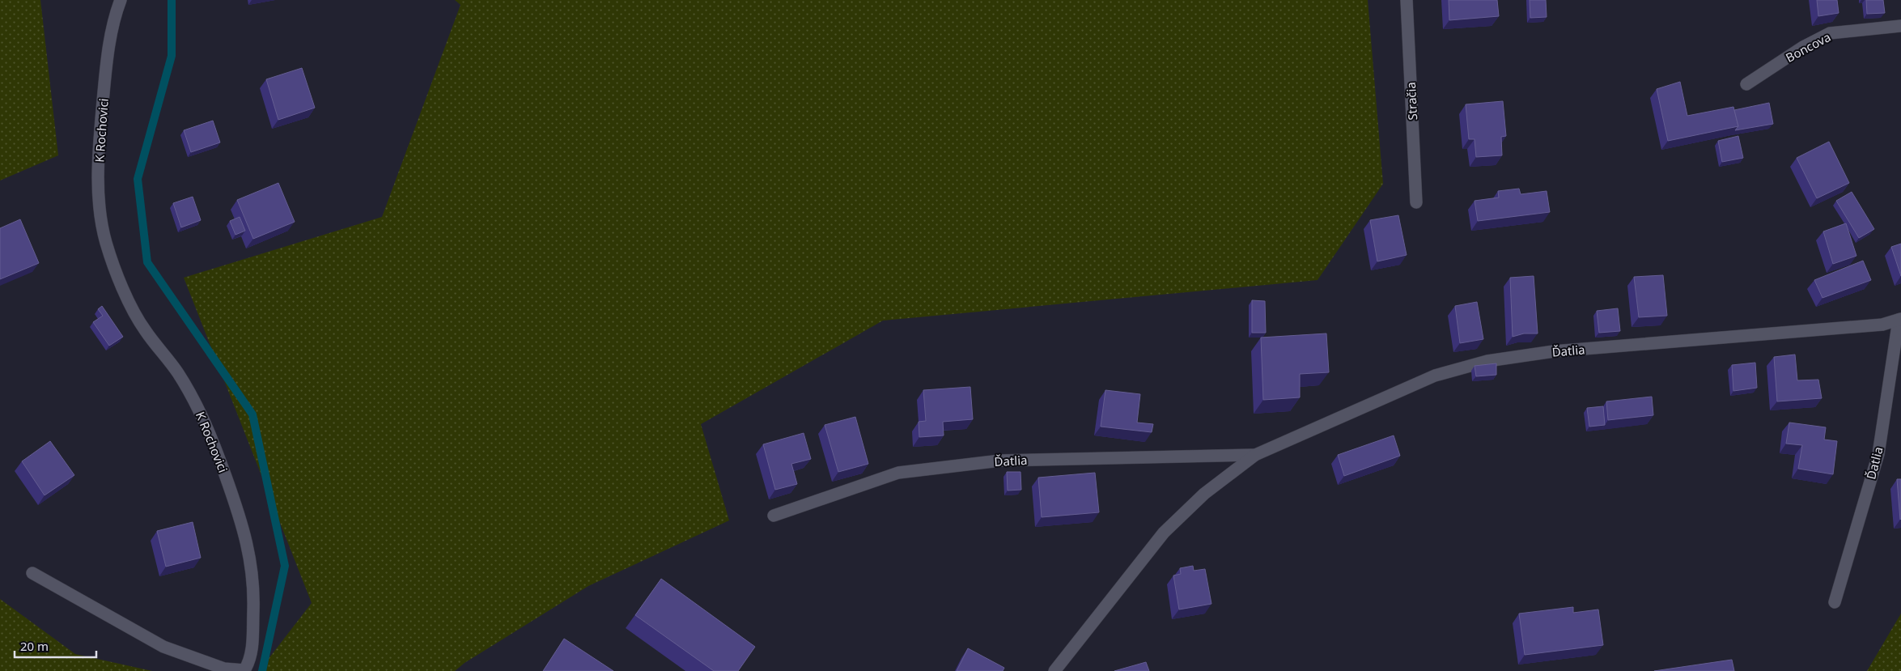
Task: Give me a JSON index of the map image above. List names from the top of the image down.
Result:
{
  "streets": {
    "street": [
      "Boncova",
      "Stračia",
      "K Rochovici",
      "Ďatlia"
    ]
  },
  "scale_bar": "20 m"
}
